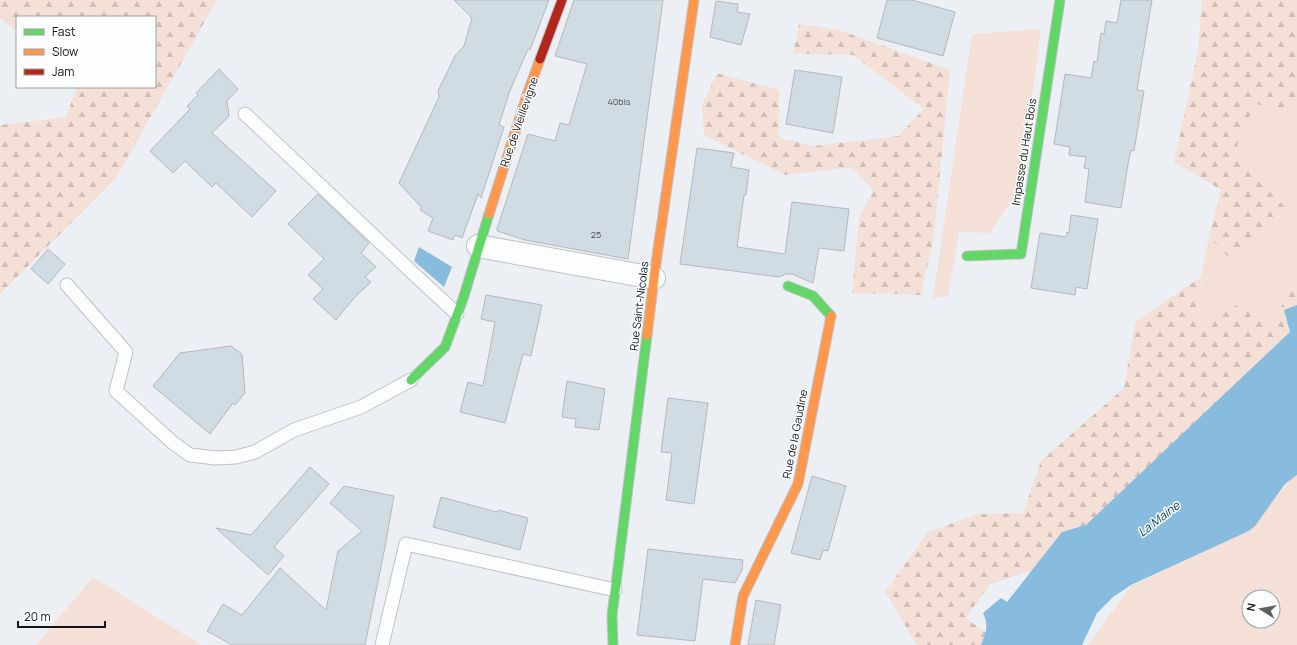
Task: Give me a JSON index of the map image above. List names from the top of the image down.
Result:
{
  "streets": {
    "street": [
      "Rue de Vieillevigne",
      "Impasse du Haut Bois",
      "Rue Saint-Nicolas",
      "Rue de la Gaudine"
    ]
  },
  "water": ["La Maine"],
  "house_numbers": ["40bis", "25"],
  "legend": ["Fast", "Slow", "Jam"],
  "scale_bar": "20 m",
  "north": "left"
}
